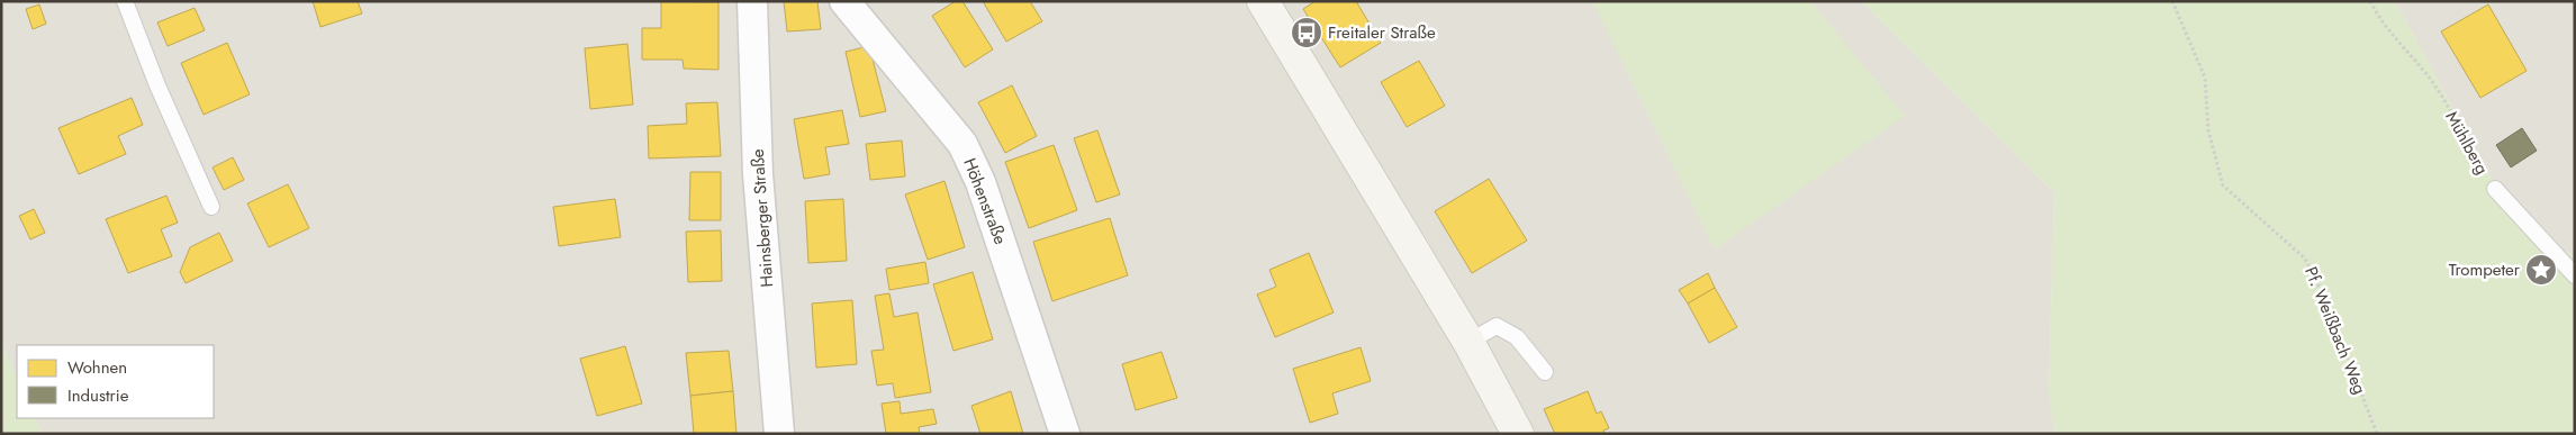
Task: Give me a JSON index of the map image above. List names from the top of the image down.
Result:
{
  "streets": {
    "street": ["Höhenstraße", "Hainsberger Straße"],
    "lane": ["Mühlberg"],
    "path": ["Pf. Weißbach Weg"]
  },
  "places": {
    "bus stop": ["Freitaler Straße"],
    "place": ["Trompeter"]
  },
  "legend": ["Wohnen", "Industrie"]
}
